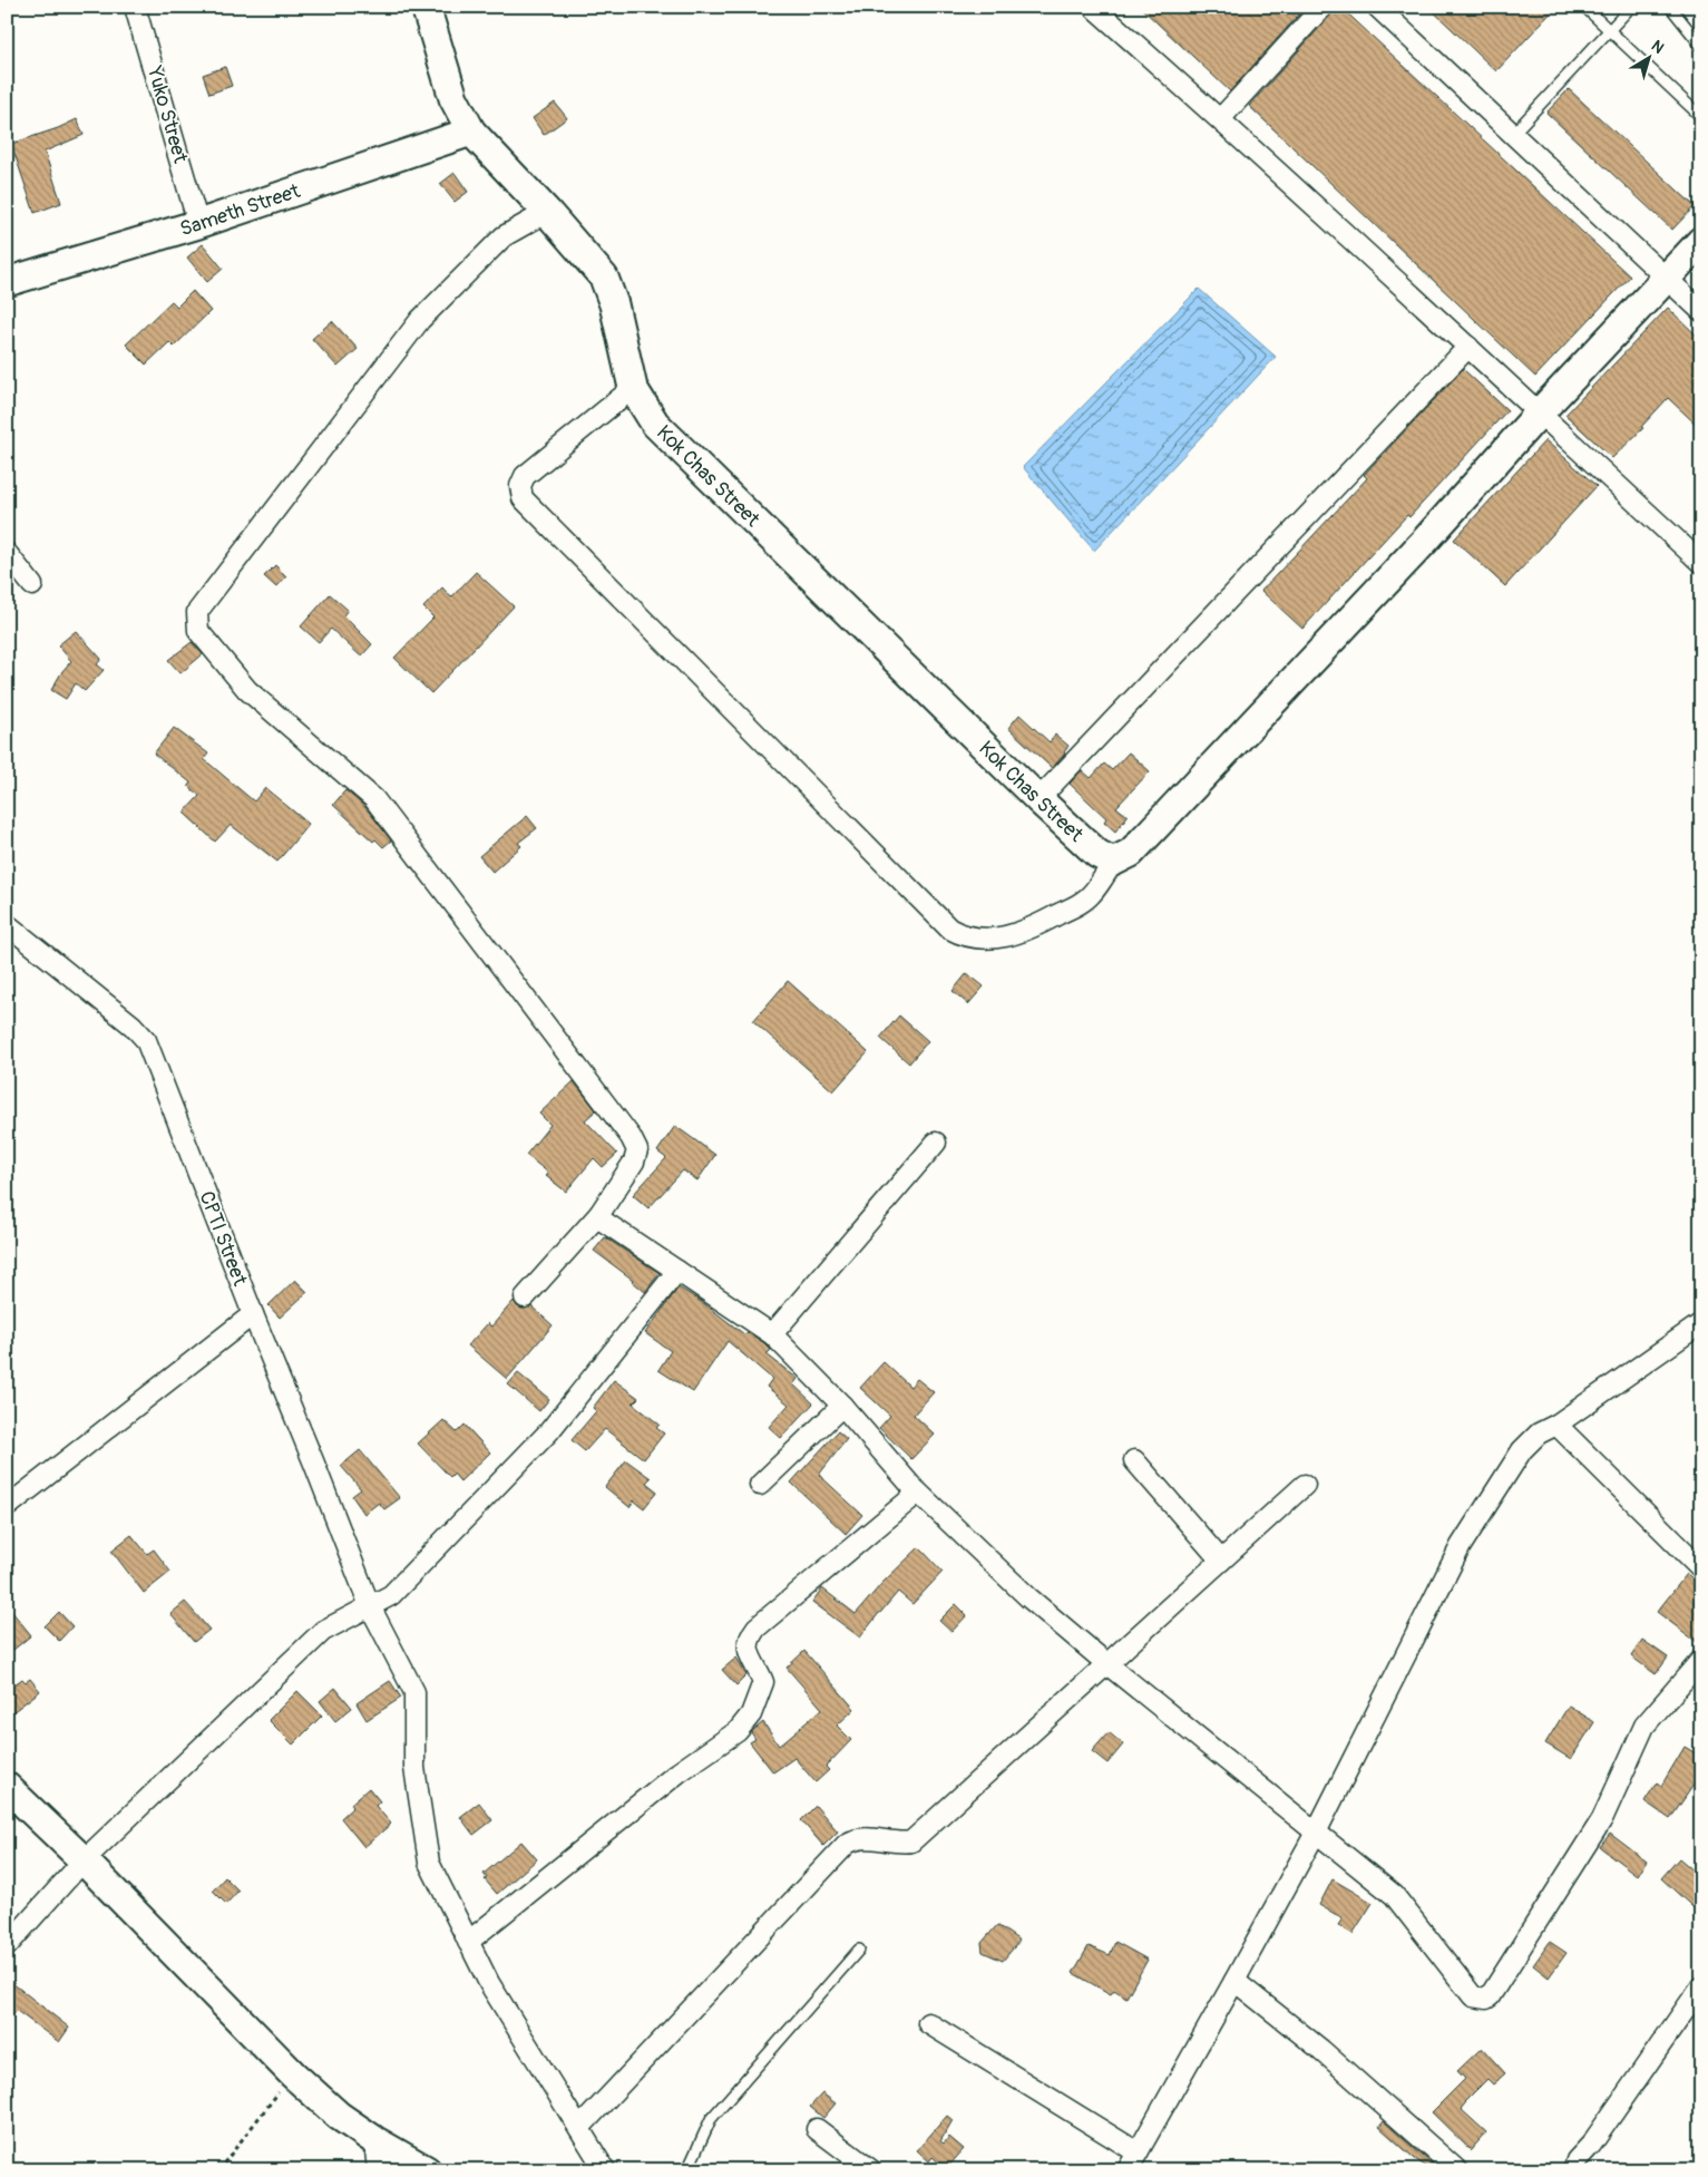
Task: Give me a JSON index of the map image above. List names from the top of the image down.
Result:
{
  "streets": {
    "street": [
      "Yuko Street",
      "Sameth Street",
      "Kok Chas Street",
      "CPTI Street"
    ]
  },
  "crossings": [
    ["Yuko Street", "Sameth Street"],
    ["Sameth Street", "Kok Chas Street"]
  ],
  "north": "top right"
}
